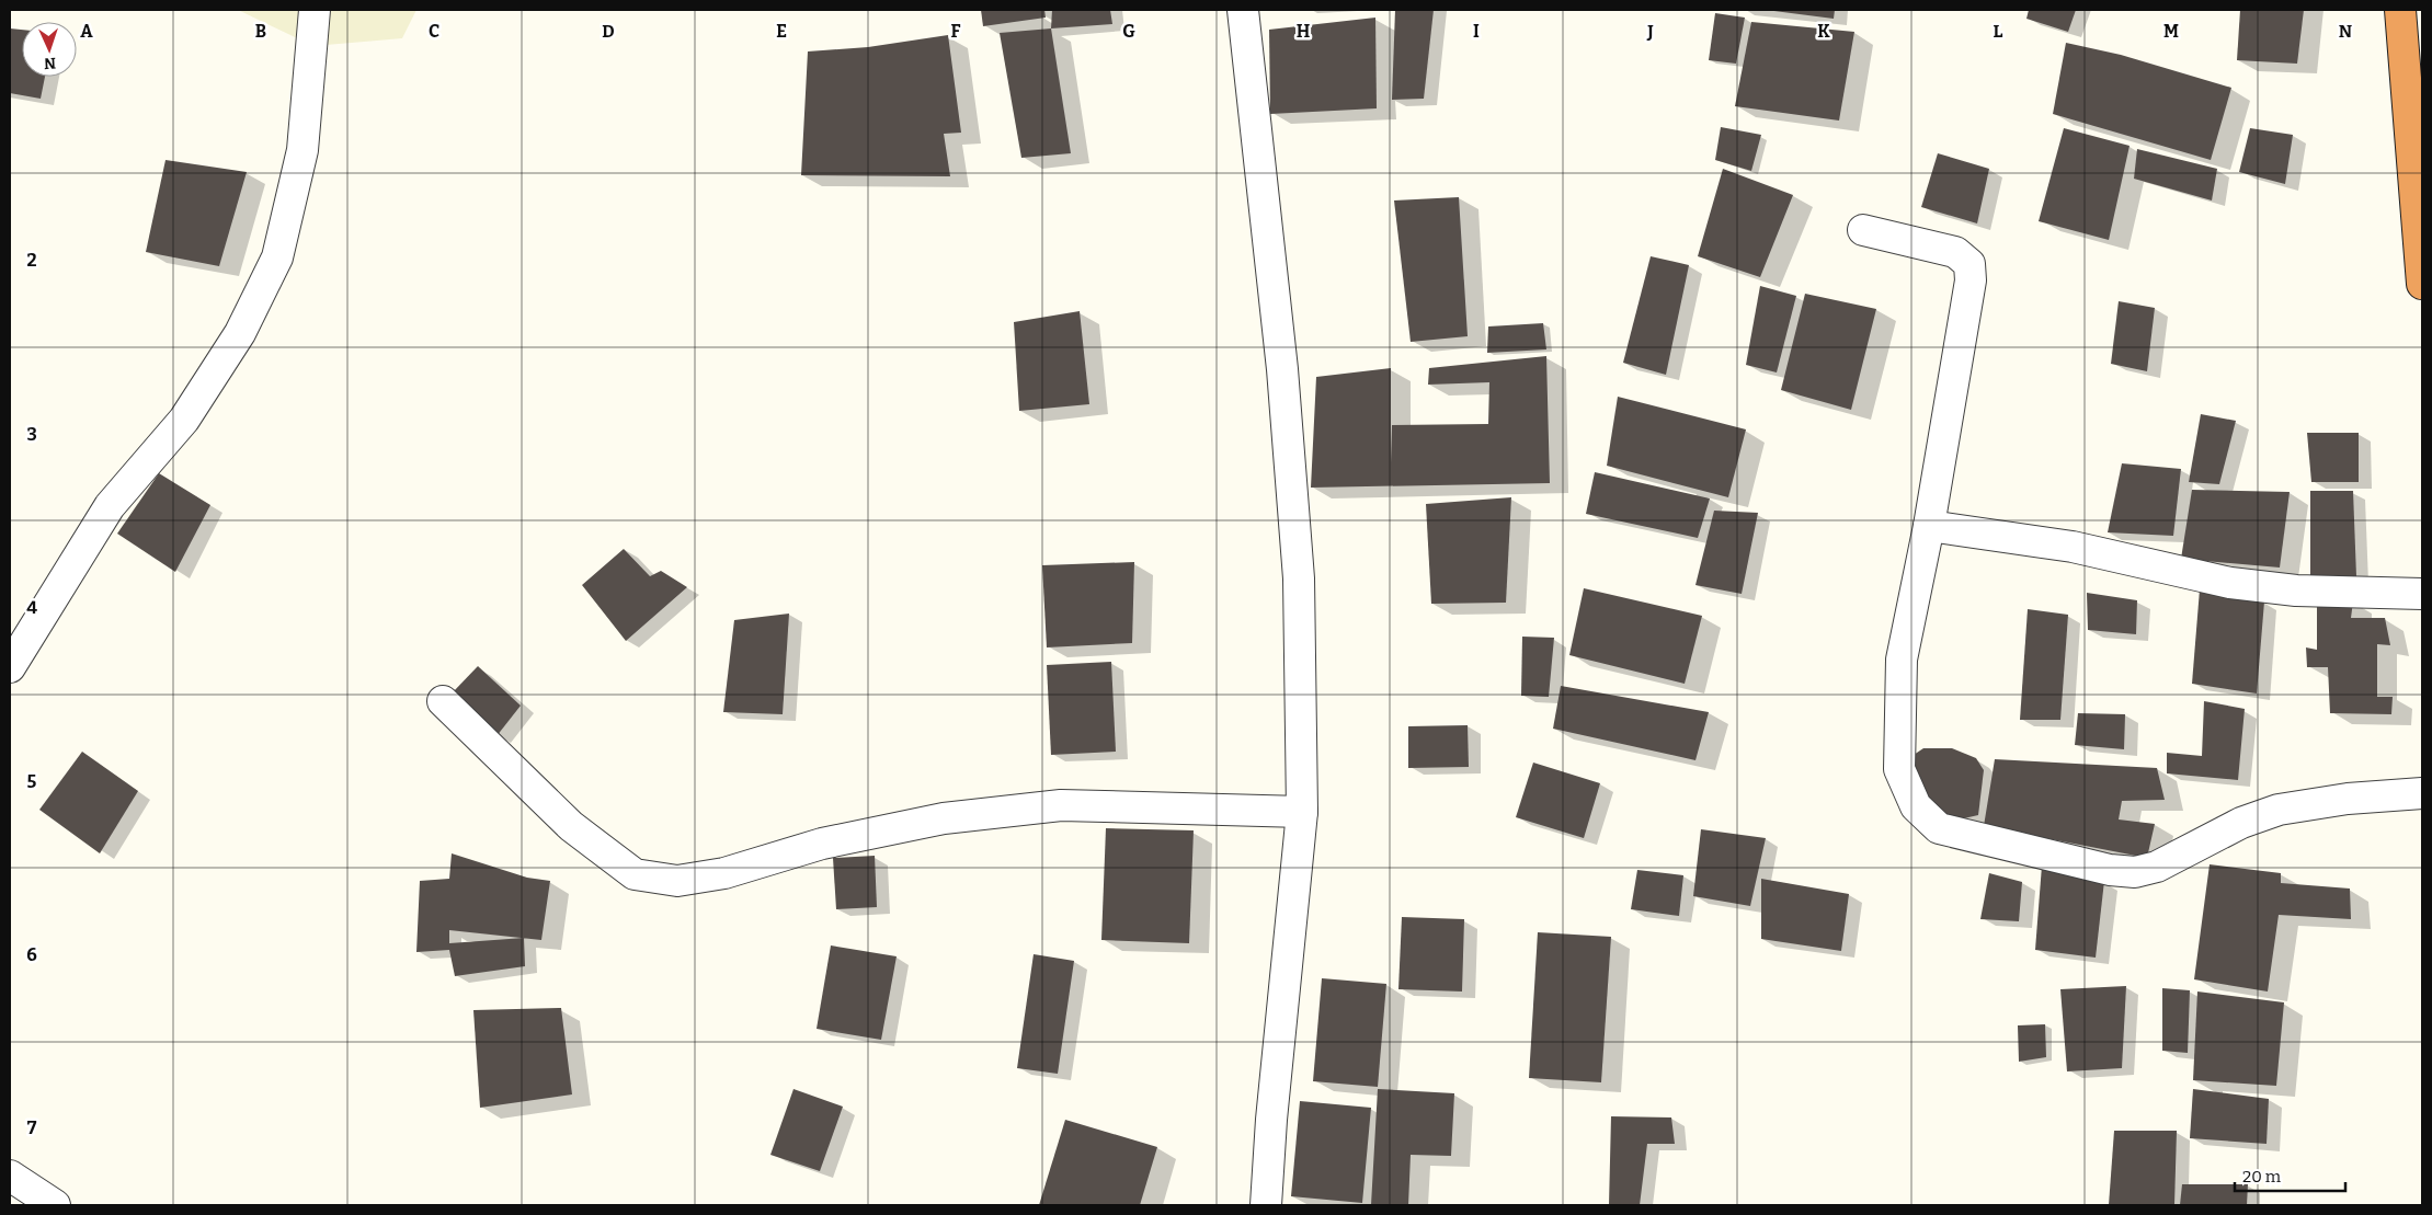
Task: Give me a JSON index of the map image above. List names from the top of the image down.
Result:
{
  "scale_bar": "20 m",
  "north": "bottom",
  "grid": {
    "columns": [
      "A",
      "B",
      "C",
      "D",
      "E",
      "F",
      "G",
      "H",
      "I",
      "J",
      "K",
      "L",
      "M",
      "N"
    ],
    "rows": [
      "2",
      "3",
      "4",
      "5",
      "6",
      "7"
    ]
  }
}
